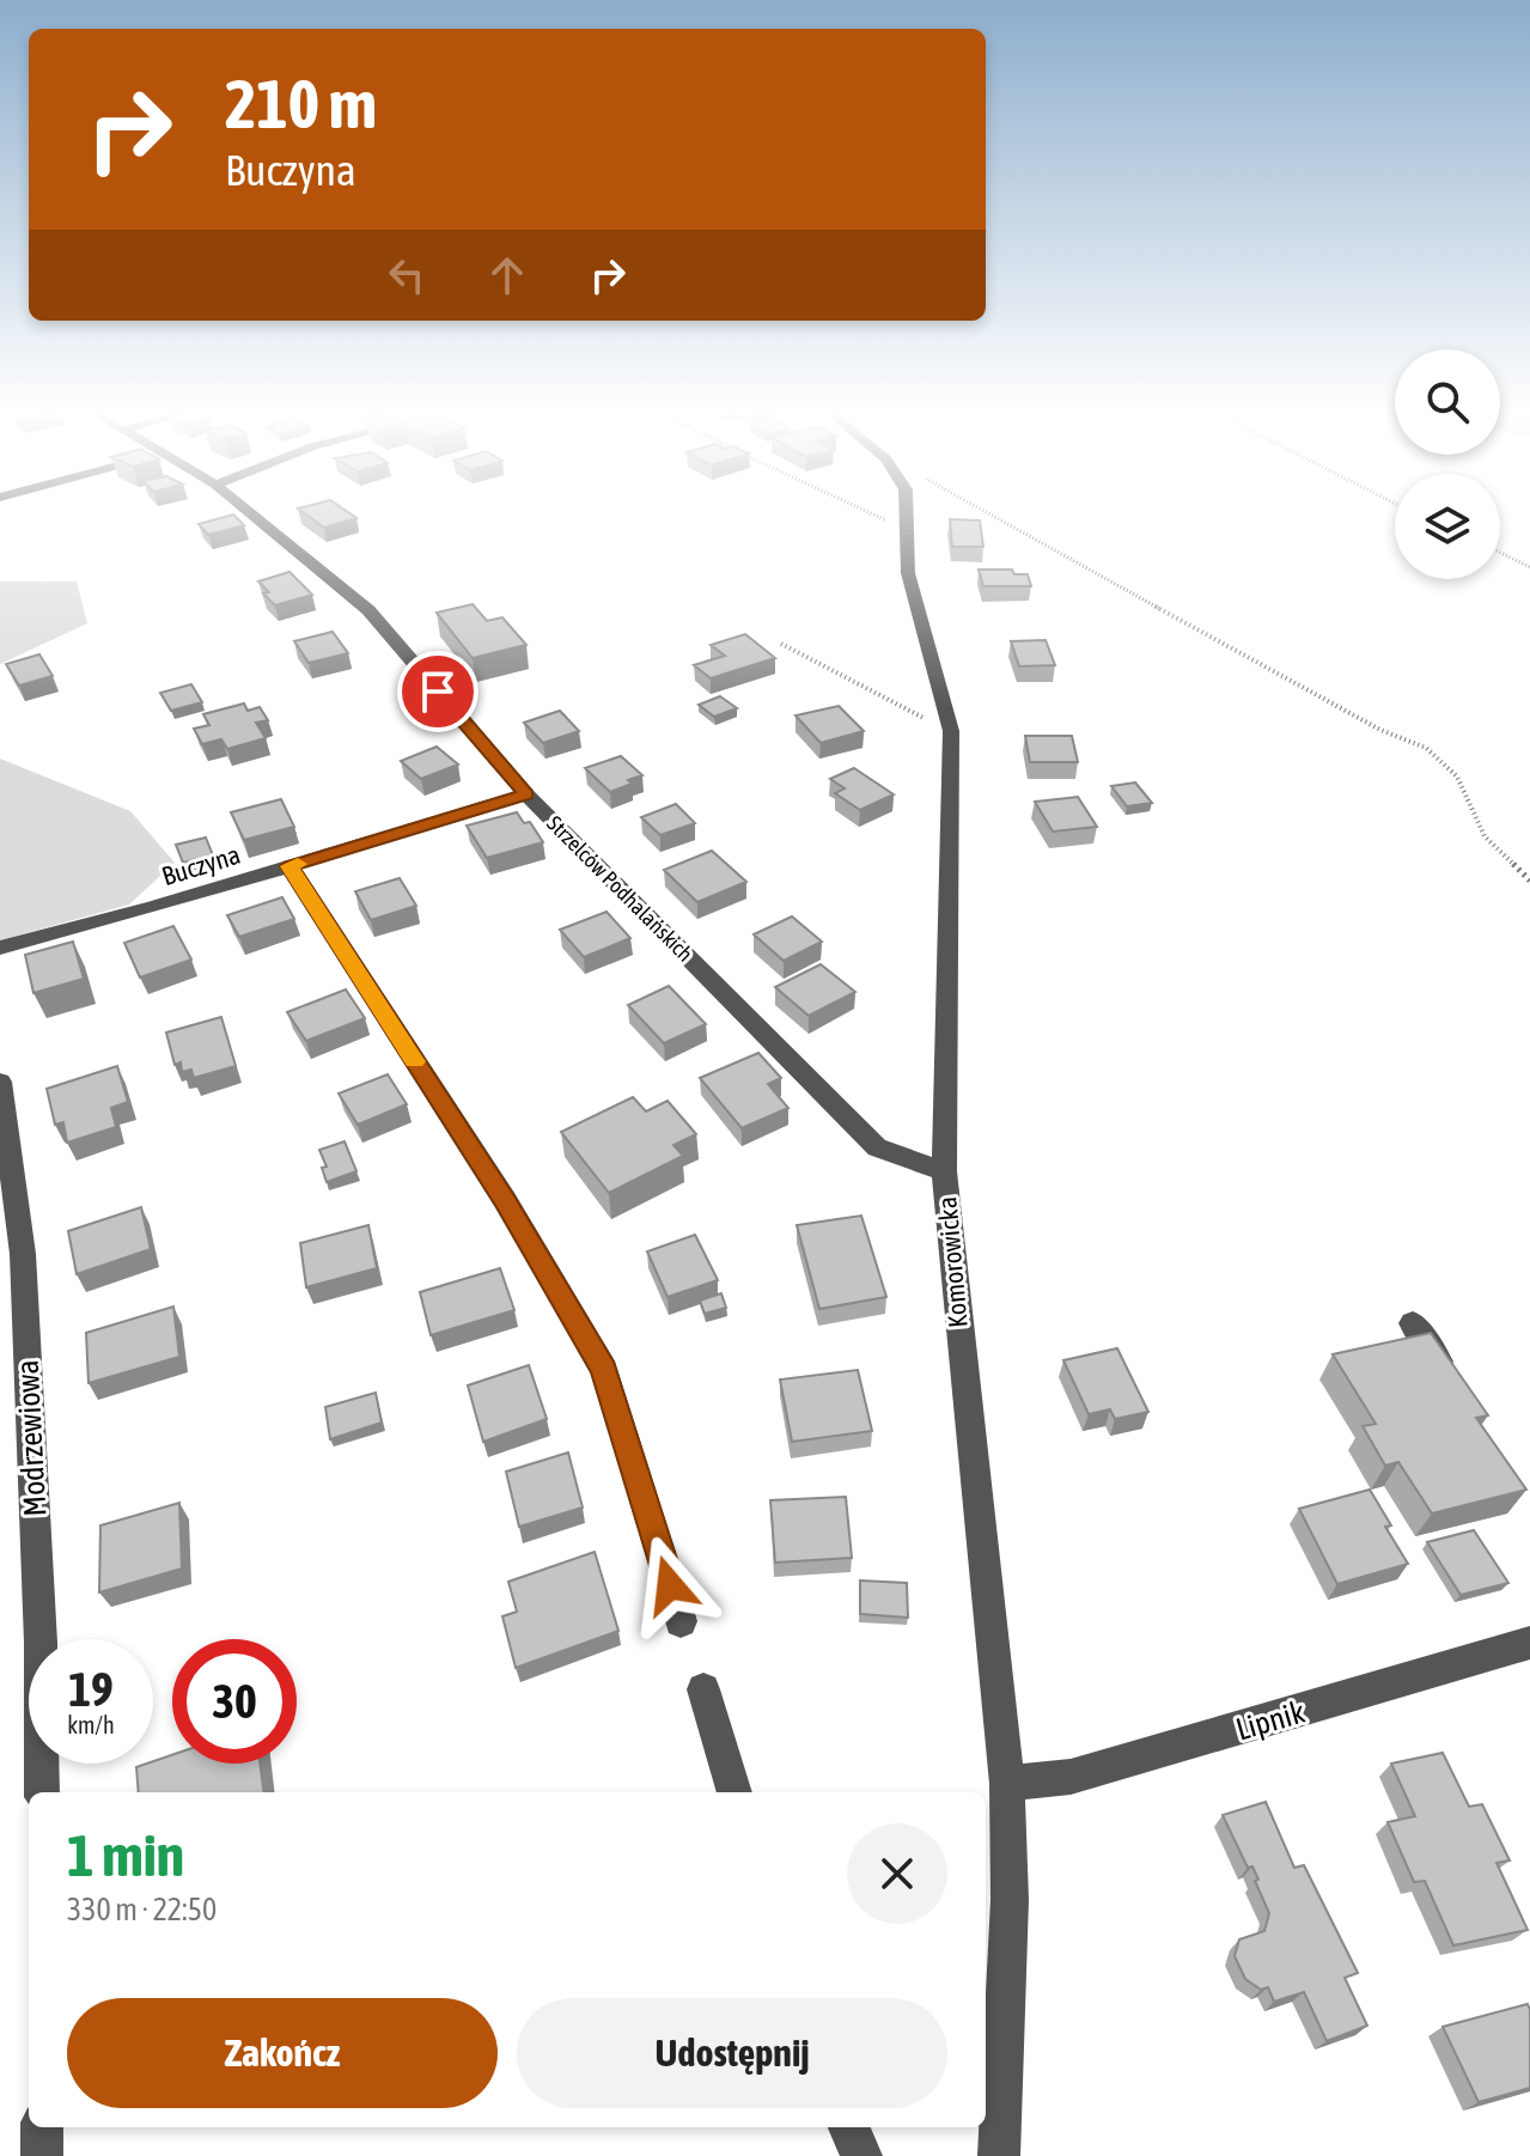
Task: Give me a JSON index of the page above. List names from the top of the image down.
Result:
{
  "streets": {
    "street": [
      "Buczyna",
      "Strzelców Podhalańskich",
      "Komorowicka",
      "Modrzewiowa",
      "Lipnik"
    ]
  },
  "crossings": [
    ["Buczyna", "Strzelców Podhalańskich"],
    ["Strzelców Podhalańskich", "Komorowicka"],
    ["Komorowicka", "Lipnik"]
  ],
  "page": {
    "turn": ["210 m", "Buczyna"],
    "speed": "19 km/h",
    "limit": "30",
    "heading": ["1 min", "330 m · 22:50"],
    "buttons": ["Zakończ", "Udostępnij"]
  }
}
